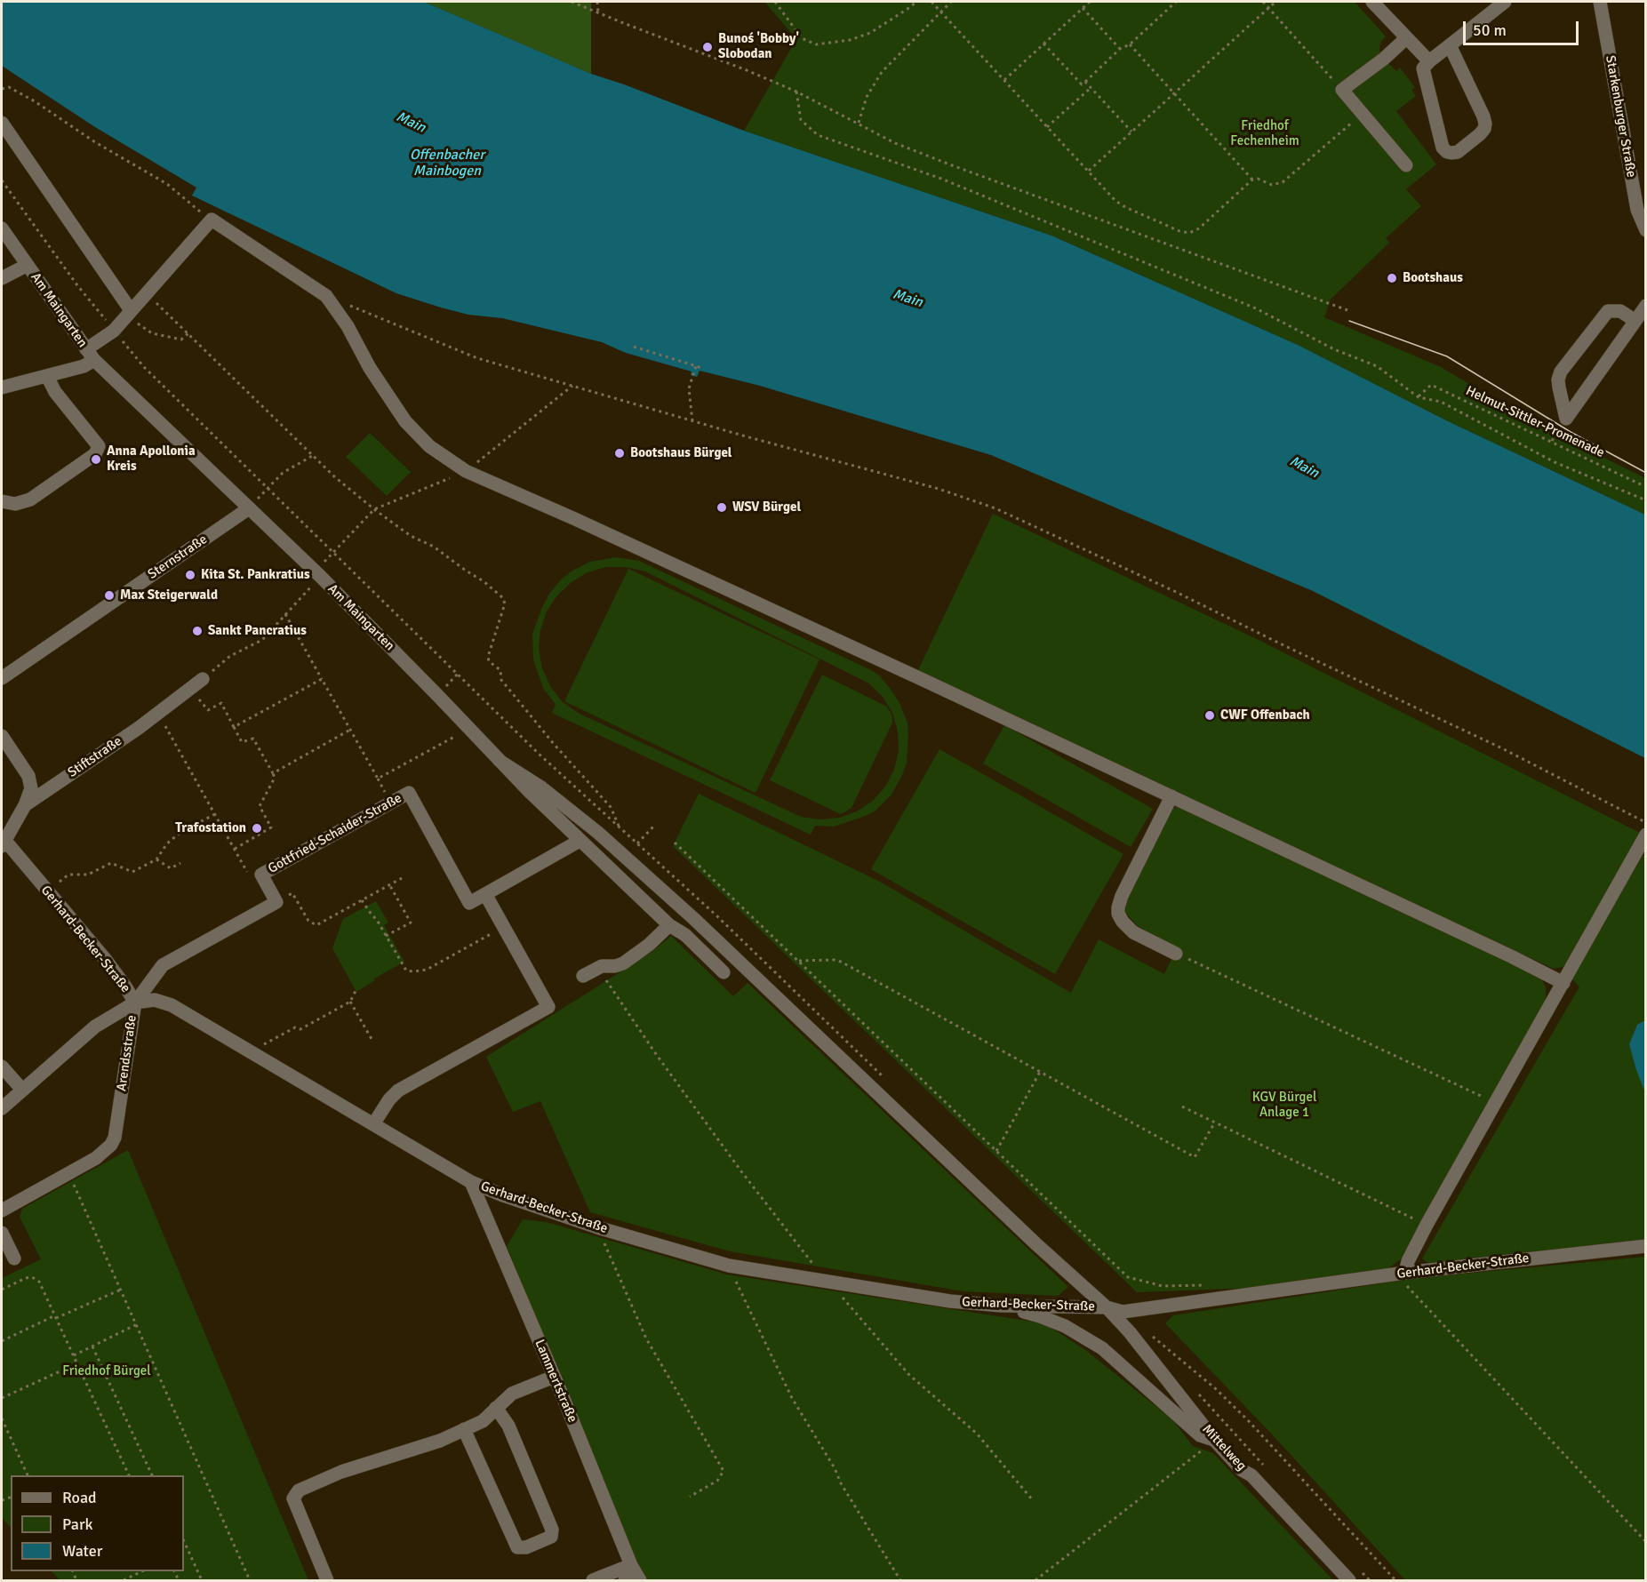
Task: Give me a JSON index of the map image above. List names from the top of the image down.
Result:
{
  "streets": {
    "street": [
      "Starkenburger Straße",
      "Am Maingarten",
      "Sternstraße",
      "Stiftstraße",
      "Gottfried-Schaider-Straße",
      "Gerhard-Becker-Straße",
      "Arendsstraße",
      "Lammertstraße",
      "Mittelweg"
    ],
    "path": ["Helmut-Sittler-Promenade"]
  },
  "crossings": [
    ["Am Maingarten", "Sternstraße"],
    ["Am Maingarten", "Gottfried-Schaider-Straße"],
    ["Am Maingarten", "Mittelweg"],
    ["Stiftstraße", "Gerhard-Becker-Straße"],
    ["Gerhard-Becker-Straße", "Arendsstraße"],
    ["Gerhard-Becker-Straße", "Lammertstraße"],
    ["Gerhard-Becker-Straße", "Mittelweg"]
  ],
  "water": ["Main", "Offenbacher Mainbogen"],
  "parks": ["Friedhof Fechenheim", "KGV Bürgel Anlage 1", "Friedhof Bürgel"],
  "places": [
    "Bunoś 'Bobby' Slobodan",
    "Bootshaus",
    "Bootshaus Bürgel",
    "Anna Apollonia Kreis",
    "WSV Bürgel",
    "Kita St. Pankratius",
    "Max Steigerwald",
    "Sankt Pancratius",
    "CWF Offenbach",
    "Trafostation"
  ],
  "legend": ["Road", "Park", "Water"],
  "scale_bar": "50 m"
}
